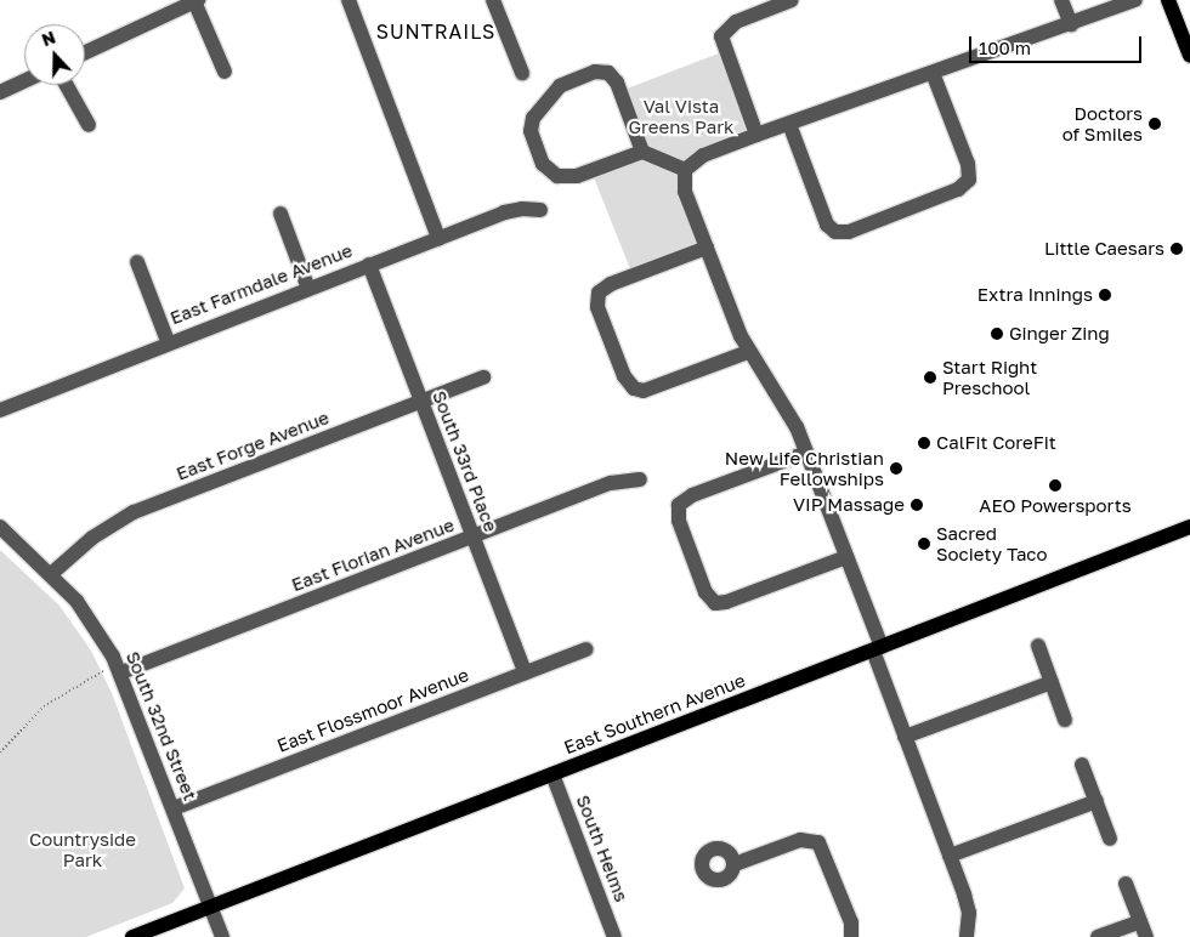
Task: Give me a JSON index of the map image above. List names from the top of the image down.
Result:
{
  "streets": {
    "main road": ["East Southern Avenue"],
    "street": [
      "East Farmdale Avenue",
      "East Forge Avenue",
      "South 33rd Place",
      "East Florian Avenue",
      "East Flossmoor Avenue",
      "South 32nd Street",
      "South Helms"
    ]
  },
  "crossings": [
    ["East Farmdale Avenue", "South 33rd Place"],
    ["East Forge Avenue", "South 33rd Place"],
    ["East Forge Avenue", "South 32nd Street"],
    ["South 33rd Place", "East Florian Avenue"],
    ["South 33rd Place", "East Flossmoor Avenue"],
    ["East Florian Avenue", "South 32nd Street"],
    ["East Flossmoor Avenue", "South 32nd Street"],
    ["East Southern Avenue", "South 32nd Street"],
    ["East Southern Avenue", "South Helms"]
  ],
  "districts": ["SUNTRAILS"],
  "parks": ["Val Vista Greens Park", "Countryside Park"],
  "places": [
    "Doctors of Smiles",
    "Little Caesars",
    "Extra Innings",
    "Ginger Zing",
    "Start Right Preschool",
    "CalFit CoreFit",
    "New Life Christian Fellowships",
    "AEO Powersports",
    "VIP Massage",
    "Sacred Society Taco"
  ],
  "scale_bar": "100 m",
  "north": "top"
}
